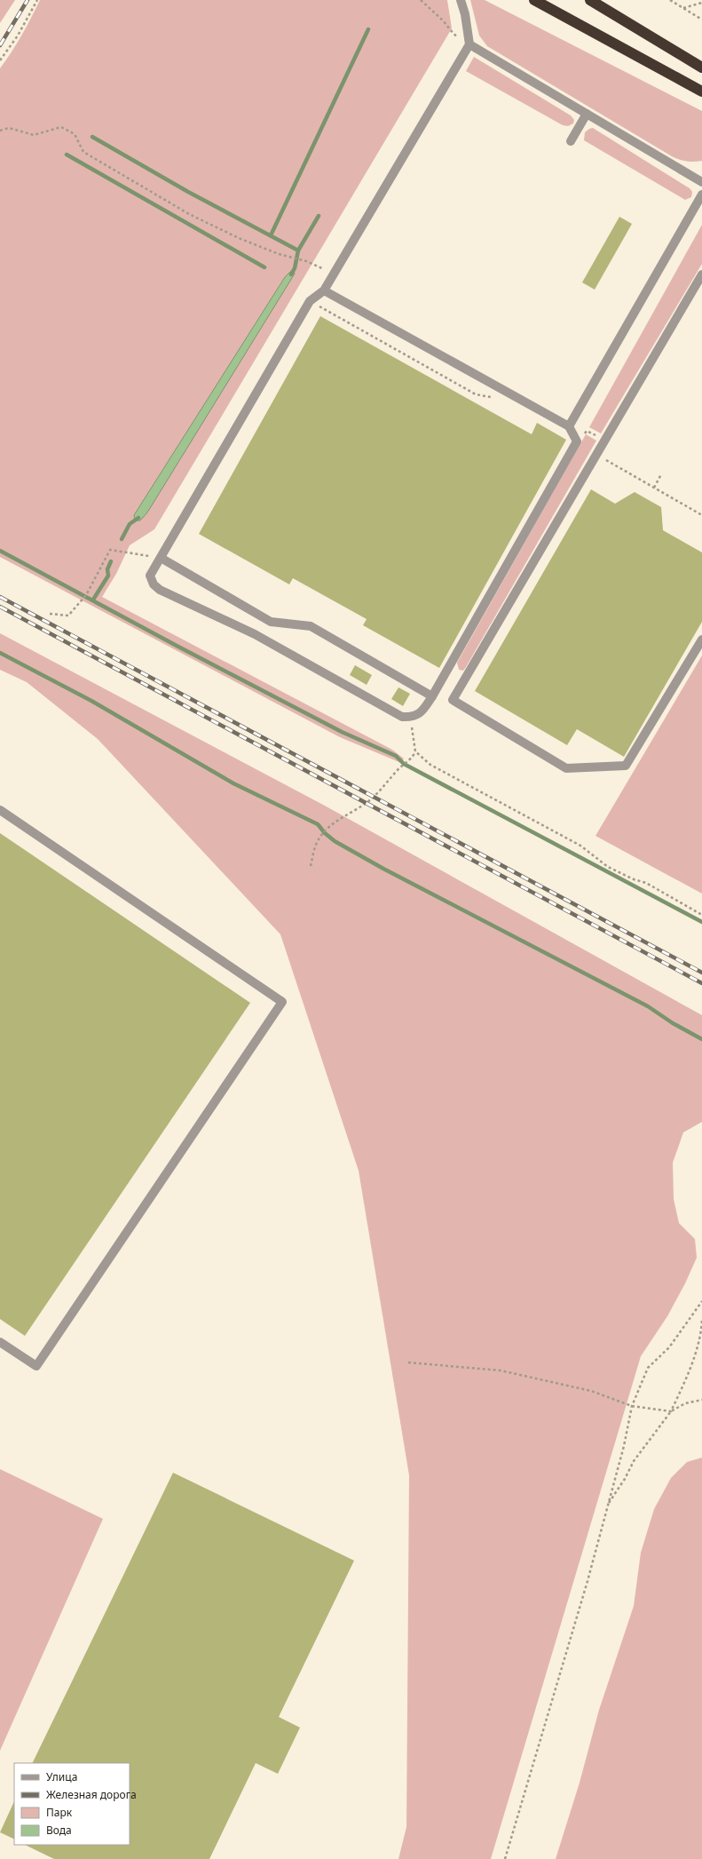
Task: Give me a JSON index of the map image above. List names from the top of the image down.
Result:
{
  "legend": [
    "Улица",
    "Железная дорога",
    "Парк",
    "Вода"
  ]
}
